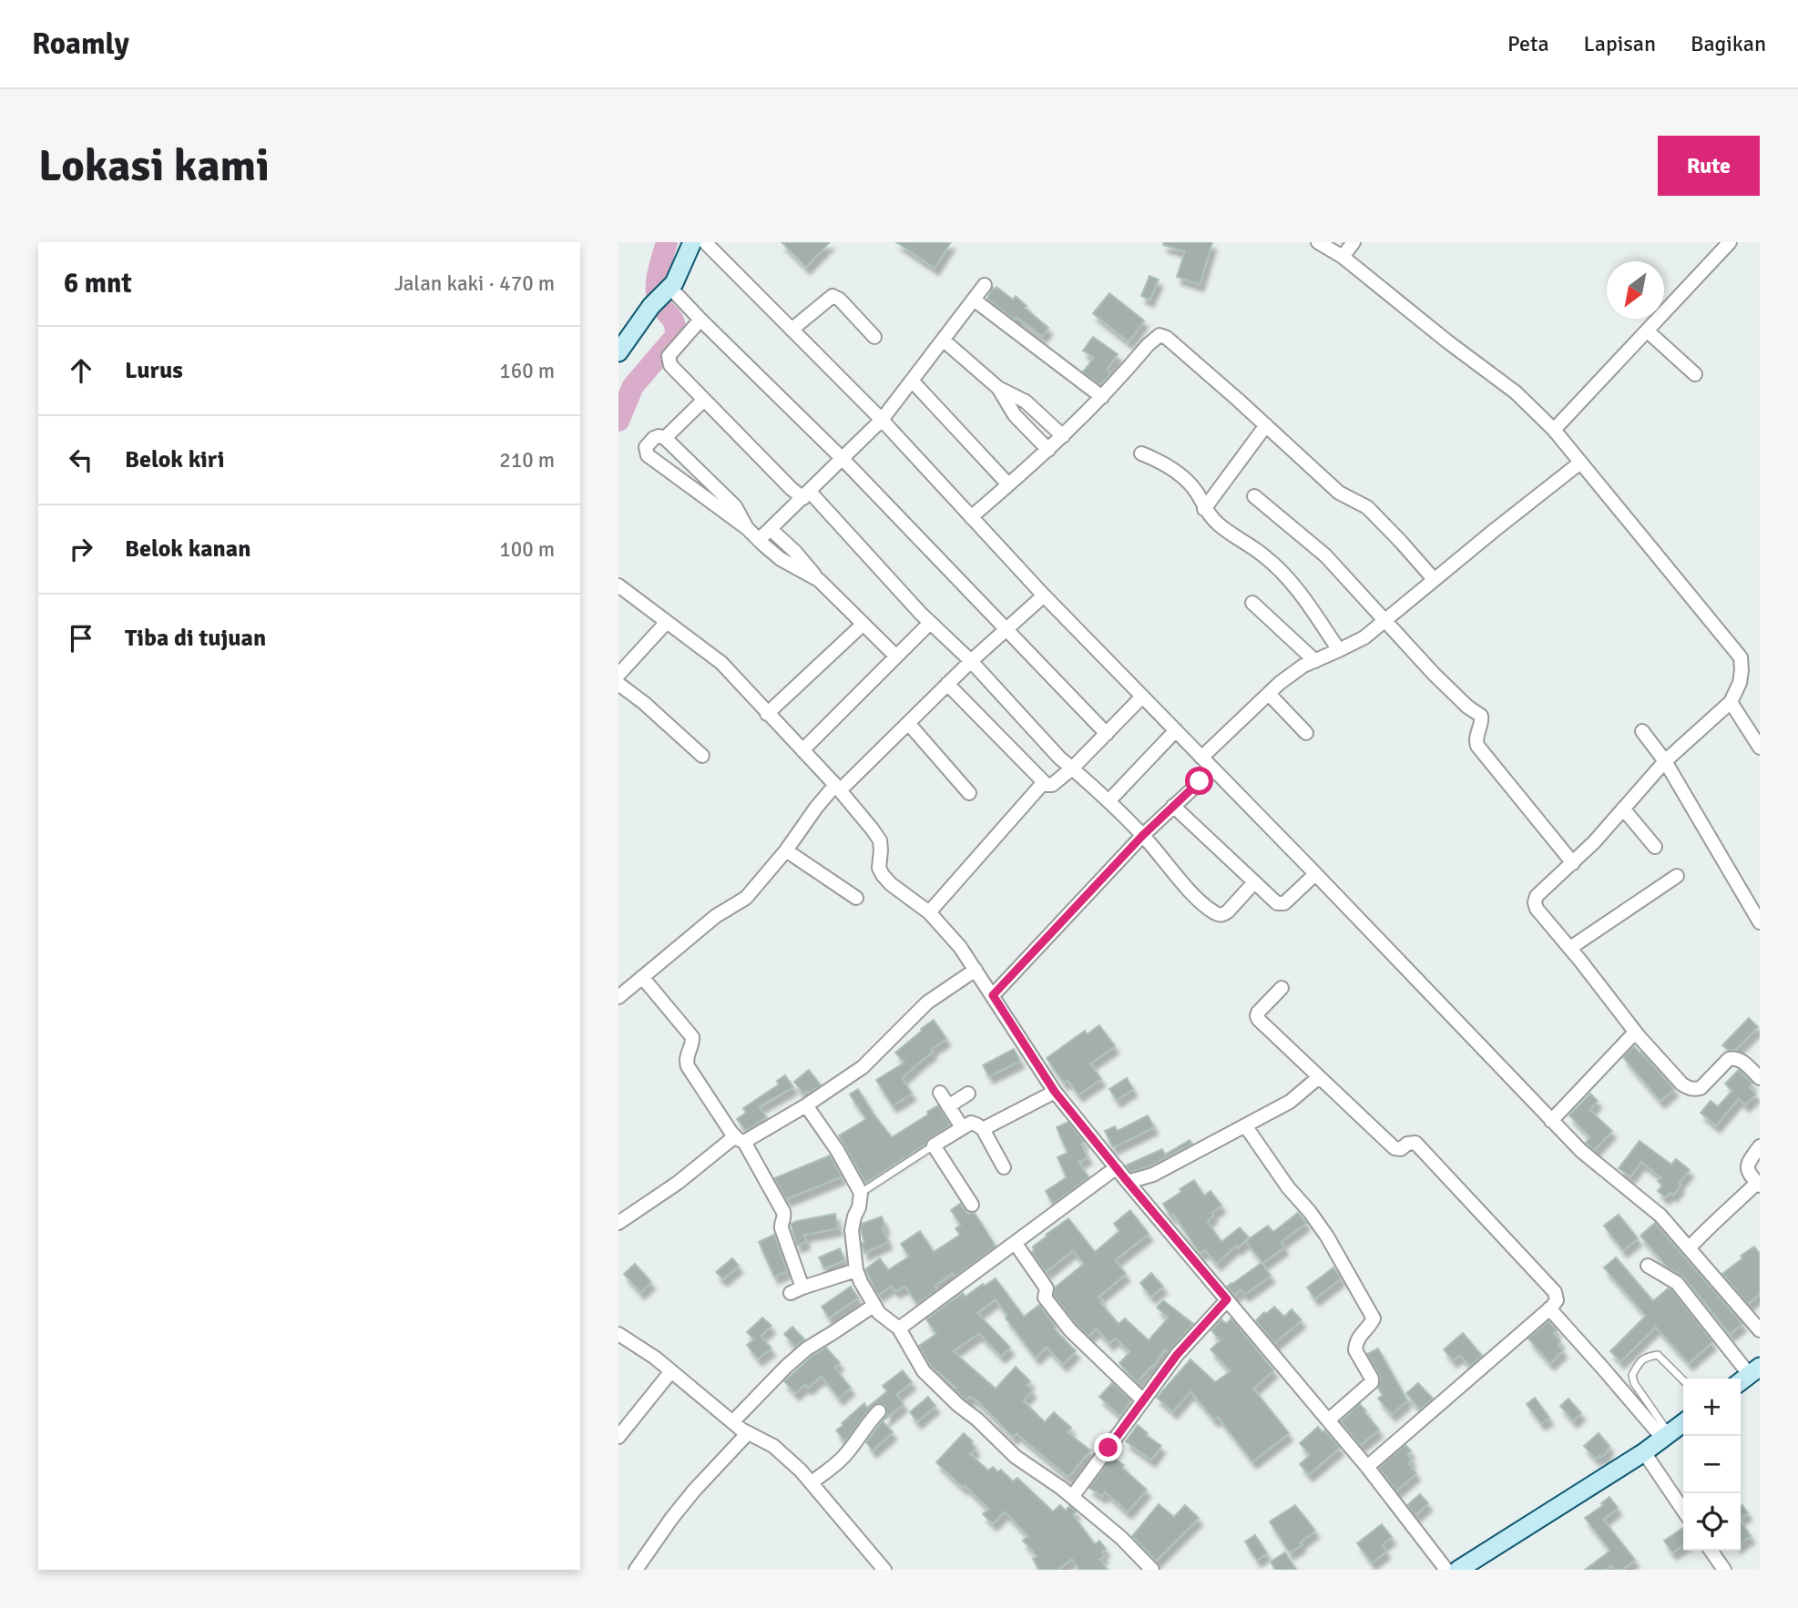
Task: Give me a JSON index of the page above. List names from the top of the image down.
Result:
{
  "north": "bottom left",
  "page": {
    "header": "Roamly",
    "nav": ["Peta", "Lapisan", "Bagikan"],
    "buttons": "Rute",
    "title": "Lokasi kami",
    "heading": ["6 mnt", "Jalan kaki · 470 m"],
    "list": [
      ["Lurus", "160 m"],
      ["Belok kiri", "210 m"],
      ["Belok kanan", "100 m"],
      "Tiba di tujuan"
    ],
    "map_buttons": ["+", "−"]
  }
}
